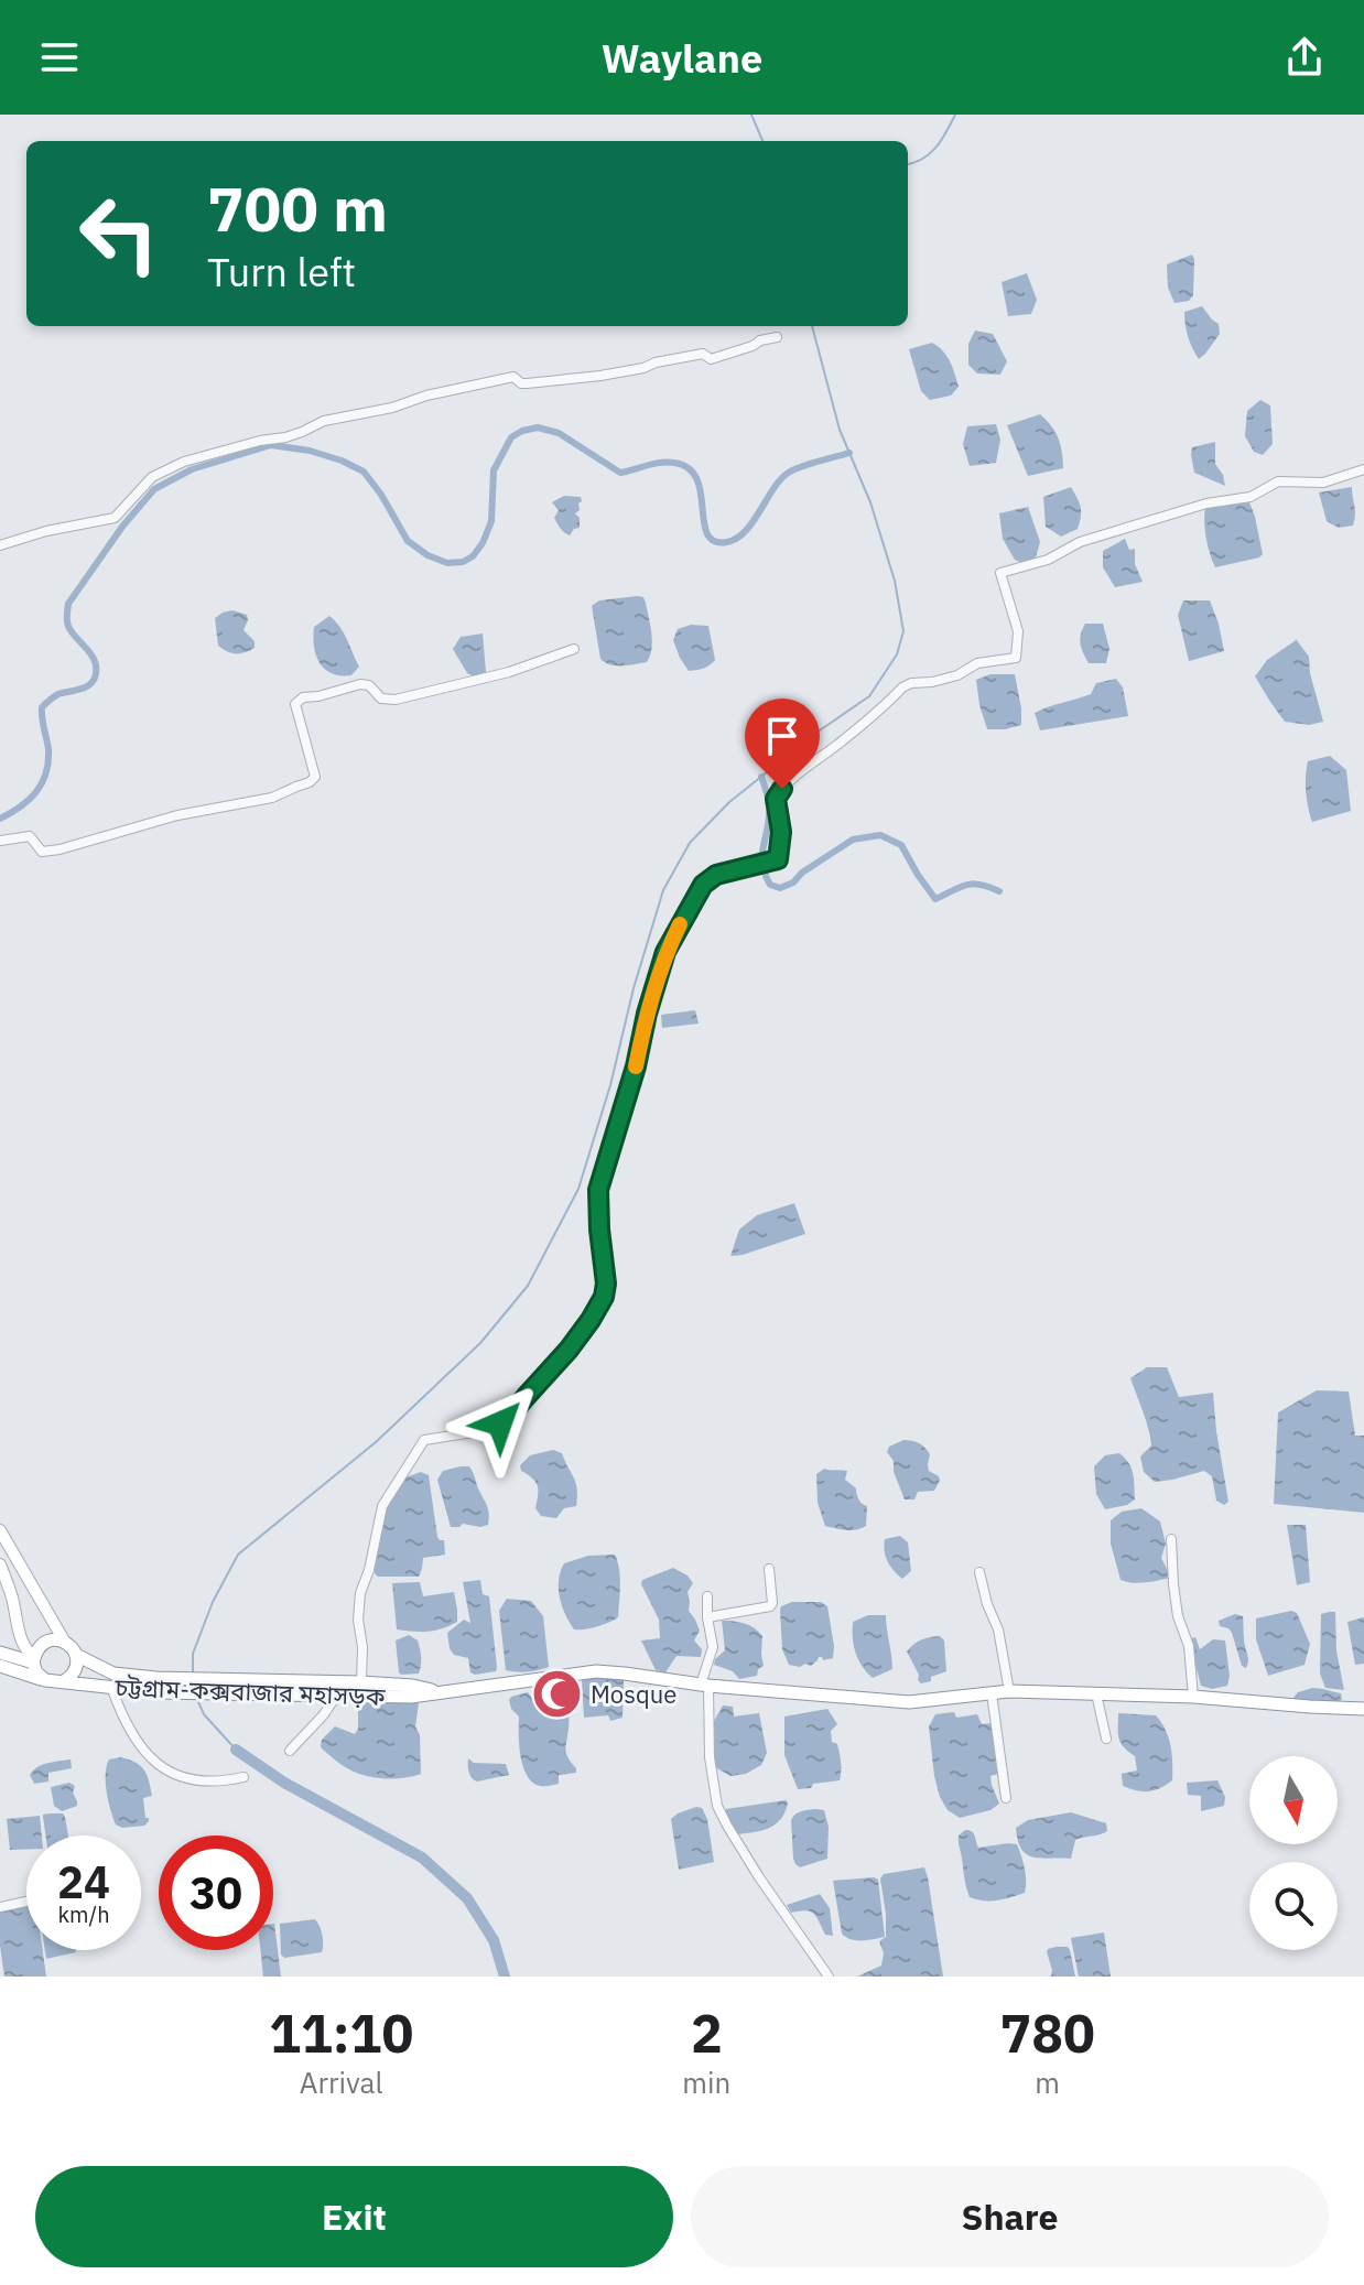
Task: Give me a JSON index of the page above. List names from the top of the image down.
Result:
{
  "streets": {
    "highway": ["চট্টগ্রাম-কক্সবাজার মহাসড়ক"]
  },
  "places": {
    "mosque": ["Mosque"]
  },
  "north": "bottom",
  "page": {
    "header": "Waylane",
    "turn": ["700 m", "Turn left"],
    "speed": "24 km/h",
    "limit": "30",
    "eta": [
      "11:10",
      "Arrival",
      "2",
      "min",
      "780",
      "m"
    ],
    "buttons": ["Exit", "Share"]
  }
}
